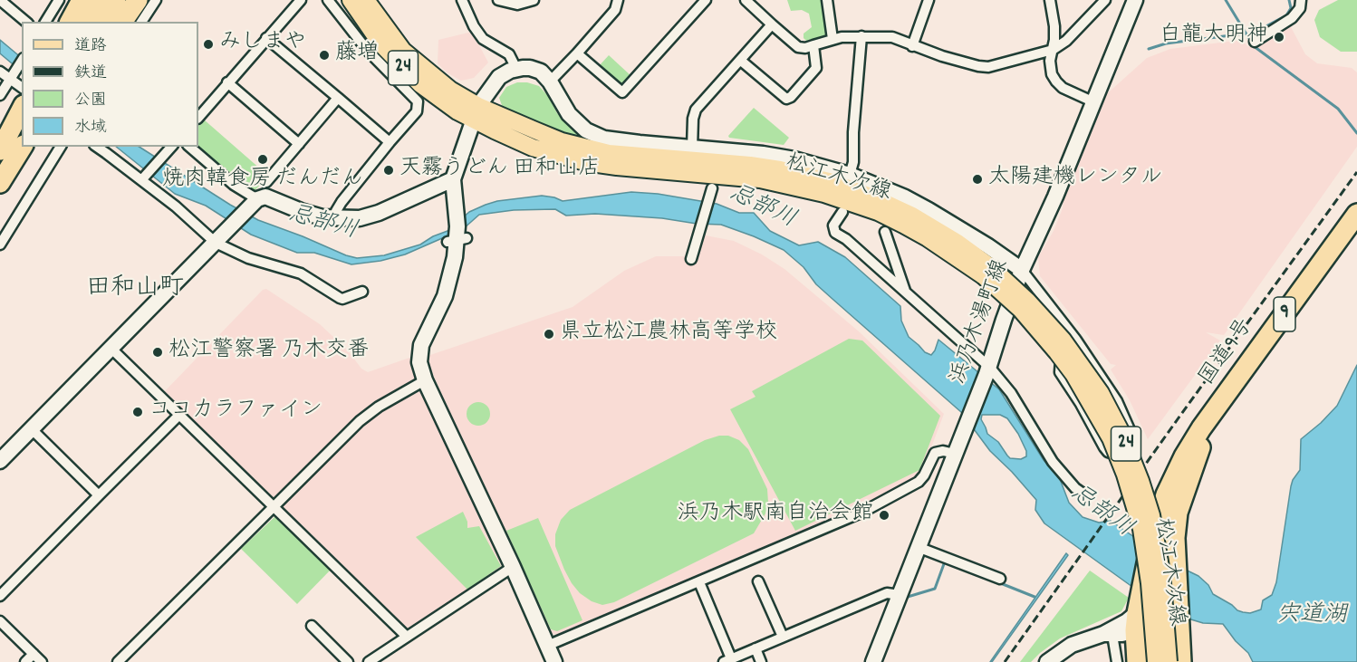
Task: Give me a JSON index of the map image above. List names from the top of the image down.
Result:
{
  "streets": {
    "highway": ["9", "国道9号"],
    "main road": ["24", "松江木次線"],
    "street": ["浜乃木湯町線"]
  },
  "crossings": [
    ["9", "国道9号"]
  ],
  "districts": ["田和山町"],
  "water": ["忌部川", "宍道湖"],
  "places": [
    "白龍大明神",
    "みしまや",
    "藤増",
    "焼肉韓食房 だんだん",
    "天霧うどん 田和山店",
    "太陽建機レンタル",
    "県立松江農林高等学校",
    "松江警察署 乃木交番",
    "ココカラファイン",
    "浜乃木駅南自治会館"
  ],
  "legend": [
    "道路",
    "鉄道",
    "公園",
    "水域"
  ]
}
